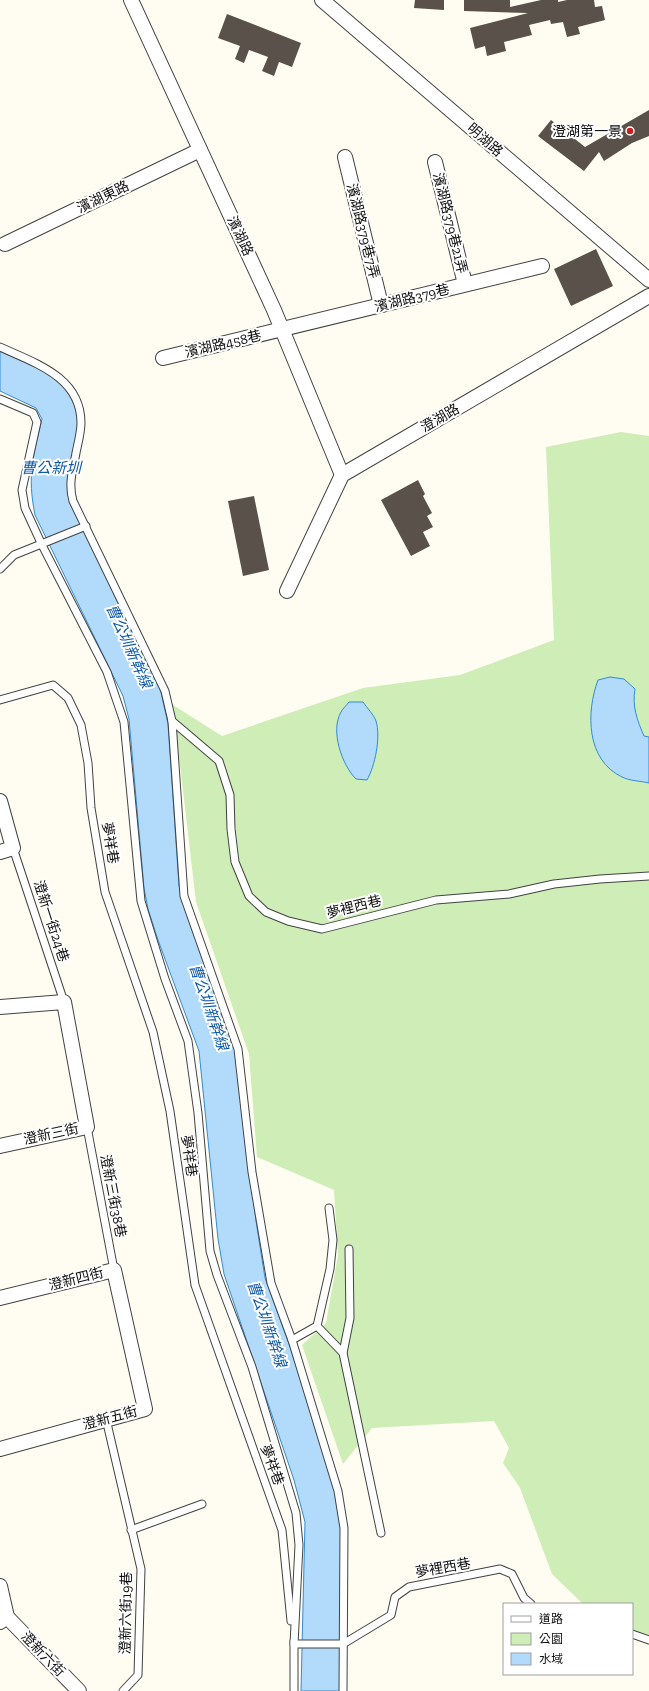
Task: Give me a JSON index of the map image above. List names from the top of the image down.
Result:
{
  "streets": {
    "street": [
      "明湖路",
      "濱湖東路",
      "濱湖路379巷21弄",
      "濱湖路379巷7弄",
      "濱湖路",
      "濱湖路379巷",
      "濱湖路458巷",
      "澄湖路",
      "澄新三街",
      "澄新四街",
      "澄新五街",
      "澄新六街"
    ],
    "lane": [
      "夢祥巷",
      "夢裡西巷",
      "澄新一街24巷",
      "澄新三街38巷",
      "澄新六街19巷"
    ]
  },
  "crossings": [
    ["濱湖東路", "濱湖路"],
    ["濱湖路379巷21弄", "濱湖路379巷"],
    ["濱湖路379巷7弄", "濱湖路379巷"],
    ["濱湖路", "濱湖路379巷"],
    ["濱湖路", "濱湖路458巷"],
    ["濱湖路", "澄湖路"],
    ["濱湖路379巷", "濱湖路458巷"],
    ["澄新一街24巷", "澄新三街"],
    ["澄新三街", "澄新三街38巷"],
    ["澄新三街38巷", "澄新四街"],
    ["澄新四街", "澄新五街"],
    ["澄新五街", "澄新六街19巷"]
  ],
  "water": ["曹公新圳", "曹公圳新幹線"],
  "places": ["澄湖第一景"],
  "legend": ["道路", "公園", "水域"]
}
